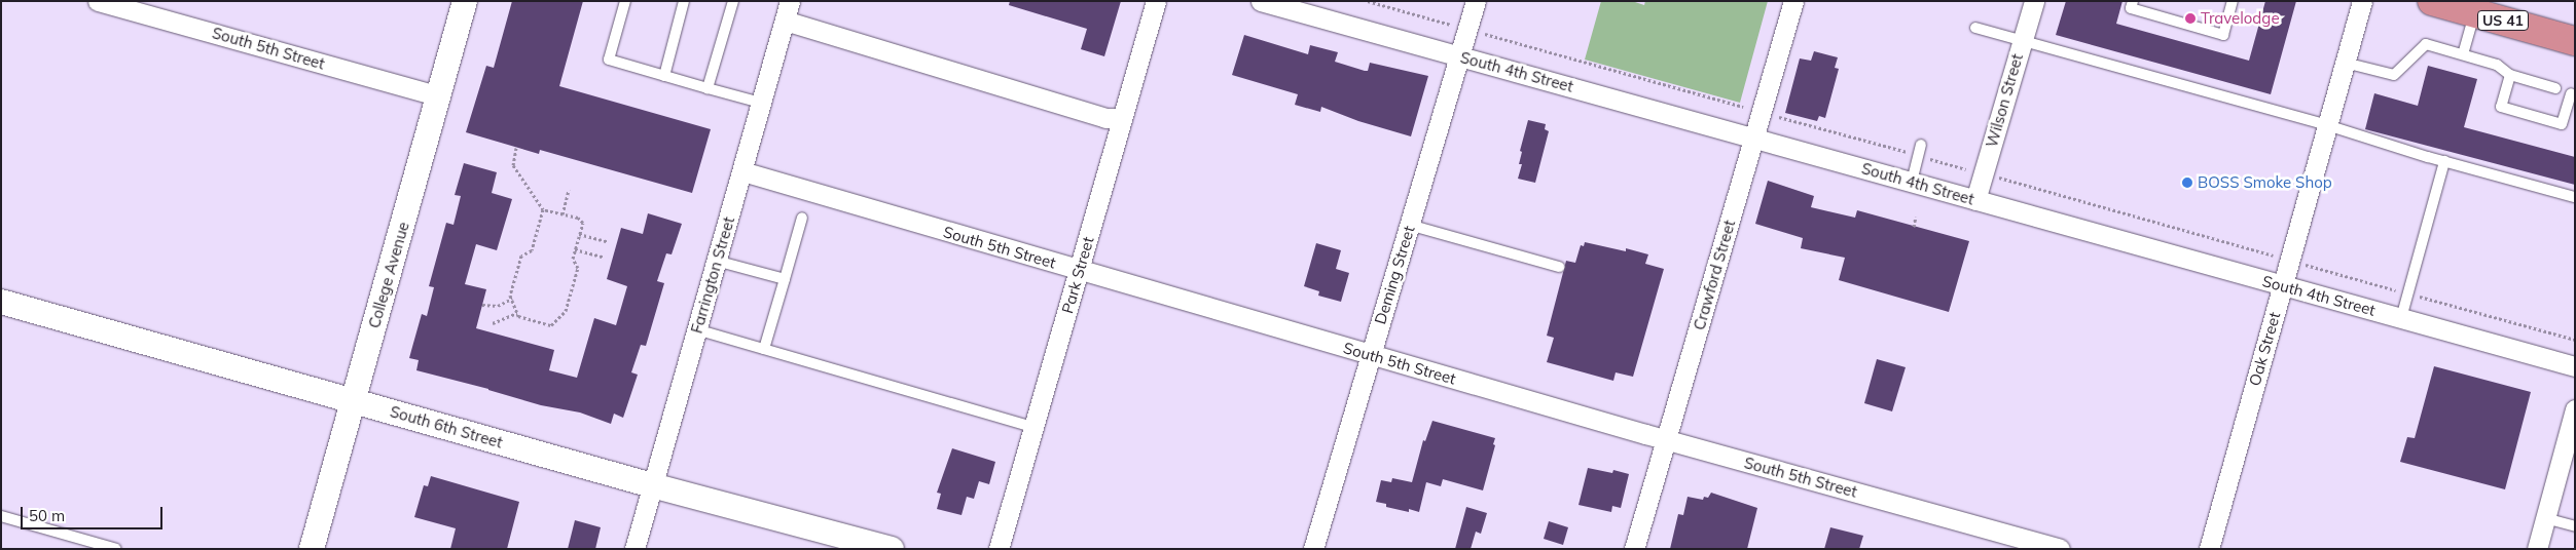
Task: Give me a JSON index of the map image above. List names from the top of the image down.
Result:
{
  "streets": {
    "highway": ["US 41"],
    "street": [
      "South 5th Street",
      "South 4th Street",
      "Wilson Street",
      "College Avenue",
      "Farrington Street",
      "Park Street",
      "Deming Street",
      "Crawford Street",
      "Oak Street",
      "South 6th Street"
    ]
  },
  "crossings": [
    ["South 5th Street", "College Avenue"],
    ["South 5th Street", "Farrington Street"],
    ["South 5th Street", "Park Street"],
    ["South 5th Street", "Deming Street"],
    ["South 5th Street", "Crawford Street"],
    ["South 4th Street", "Wilson Street"],
    ["South 4th Street", "Deming Street"],
    ["South 4th Street", "Crawford Street"],
    ["South 4th Street", "Oak Street"],
    ["College Avenue", "South 6th Street"],
    ["Farrington Street", "South 6th Street"]
  ],
  "places": ["Travelodge", "BOSS Smoke Shop"],
  "scale_bar": "50 m"
}
